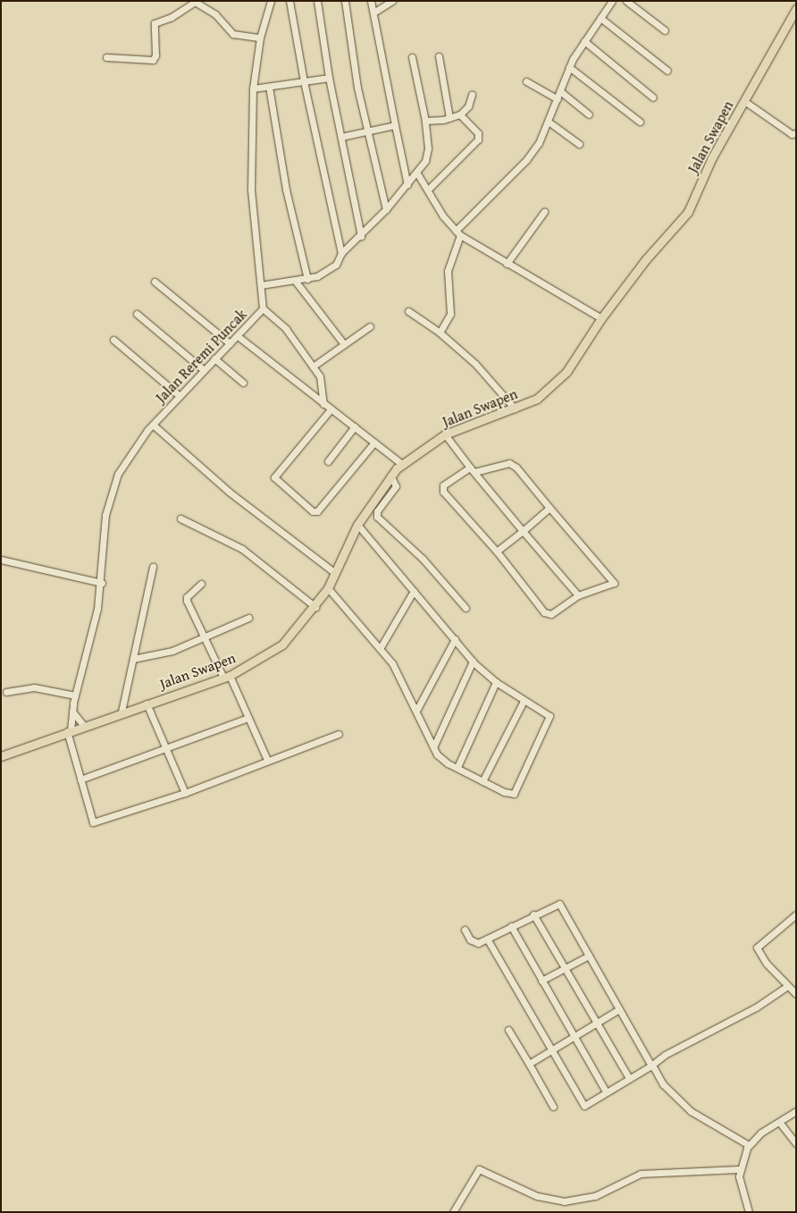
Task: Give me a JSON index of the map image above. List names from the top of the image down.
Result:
{
  "streets": {
    "main road": ["Jalan Swapen"],
    "street": ["Jalan Reremi Puncak"]
  }
}
